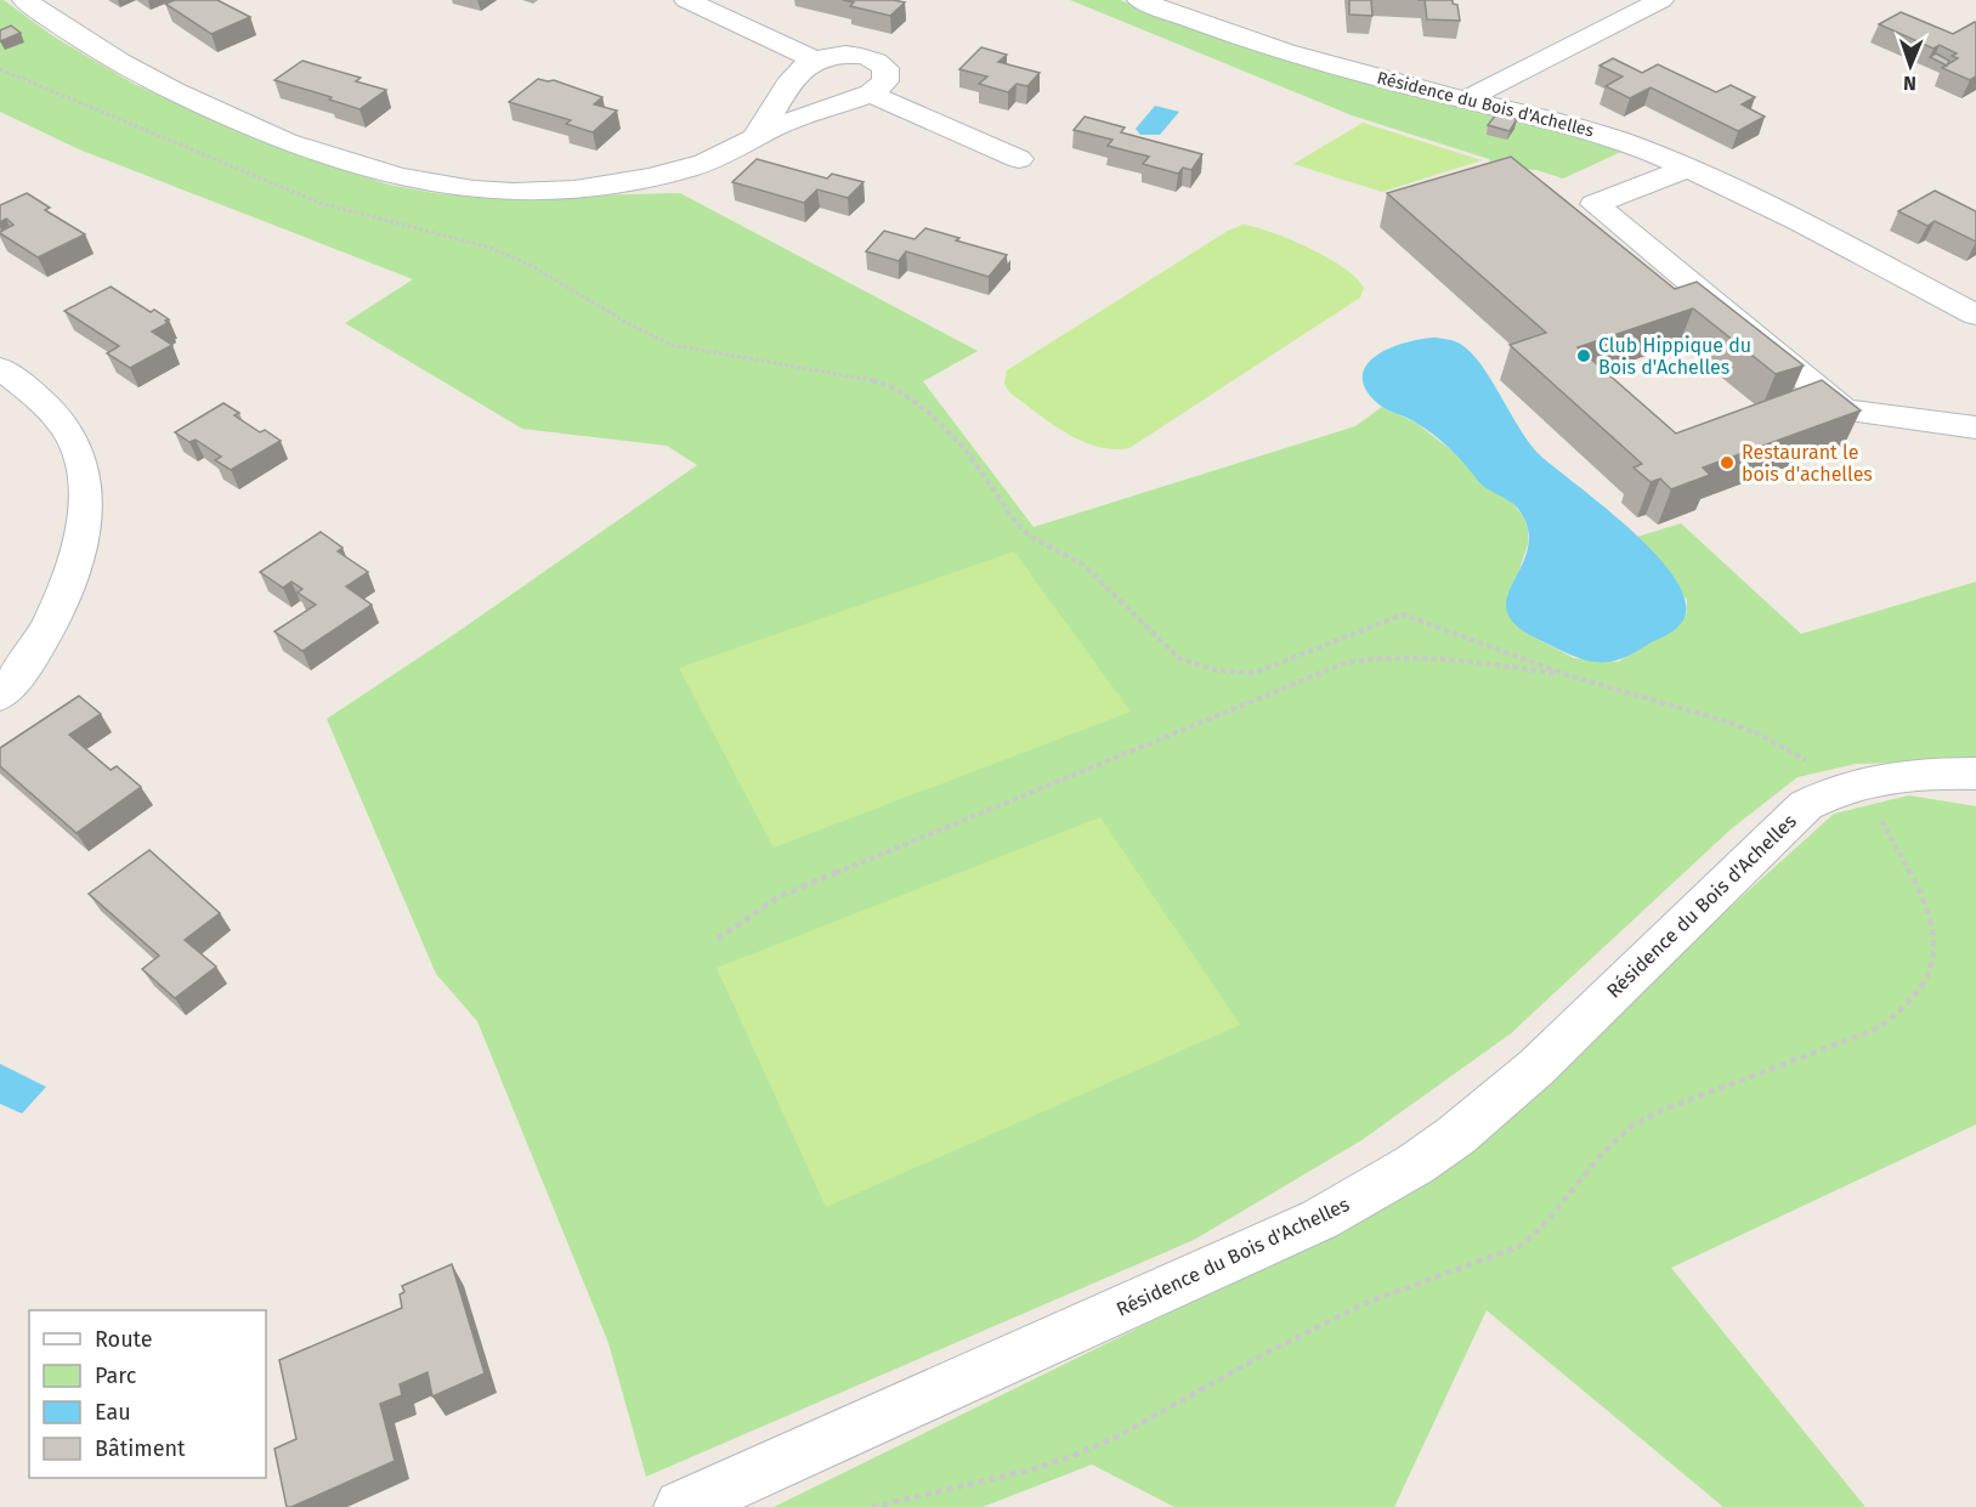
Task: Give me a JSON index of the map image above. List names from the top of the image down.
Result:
{
  "streets": {
    "street": ["Résidence du Bois d'Achelles"]
  },
  "places": ["Club Hippique du Bois d'Achelles", "Restaurant le bois d'achelles"],
  "legend": [
    "Route",
    "Parc",
    "Eau",
    "Bâtiment"
  ],
  "north": "bottom"
}
